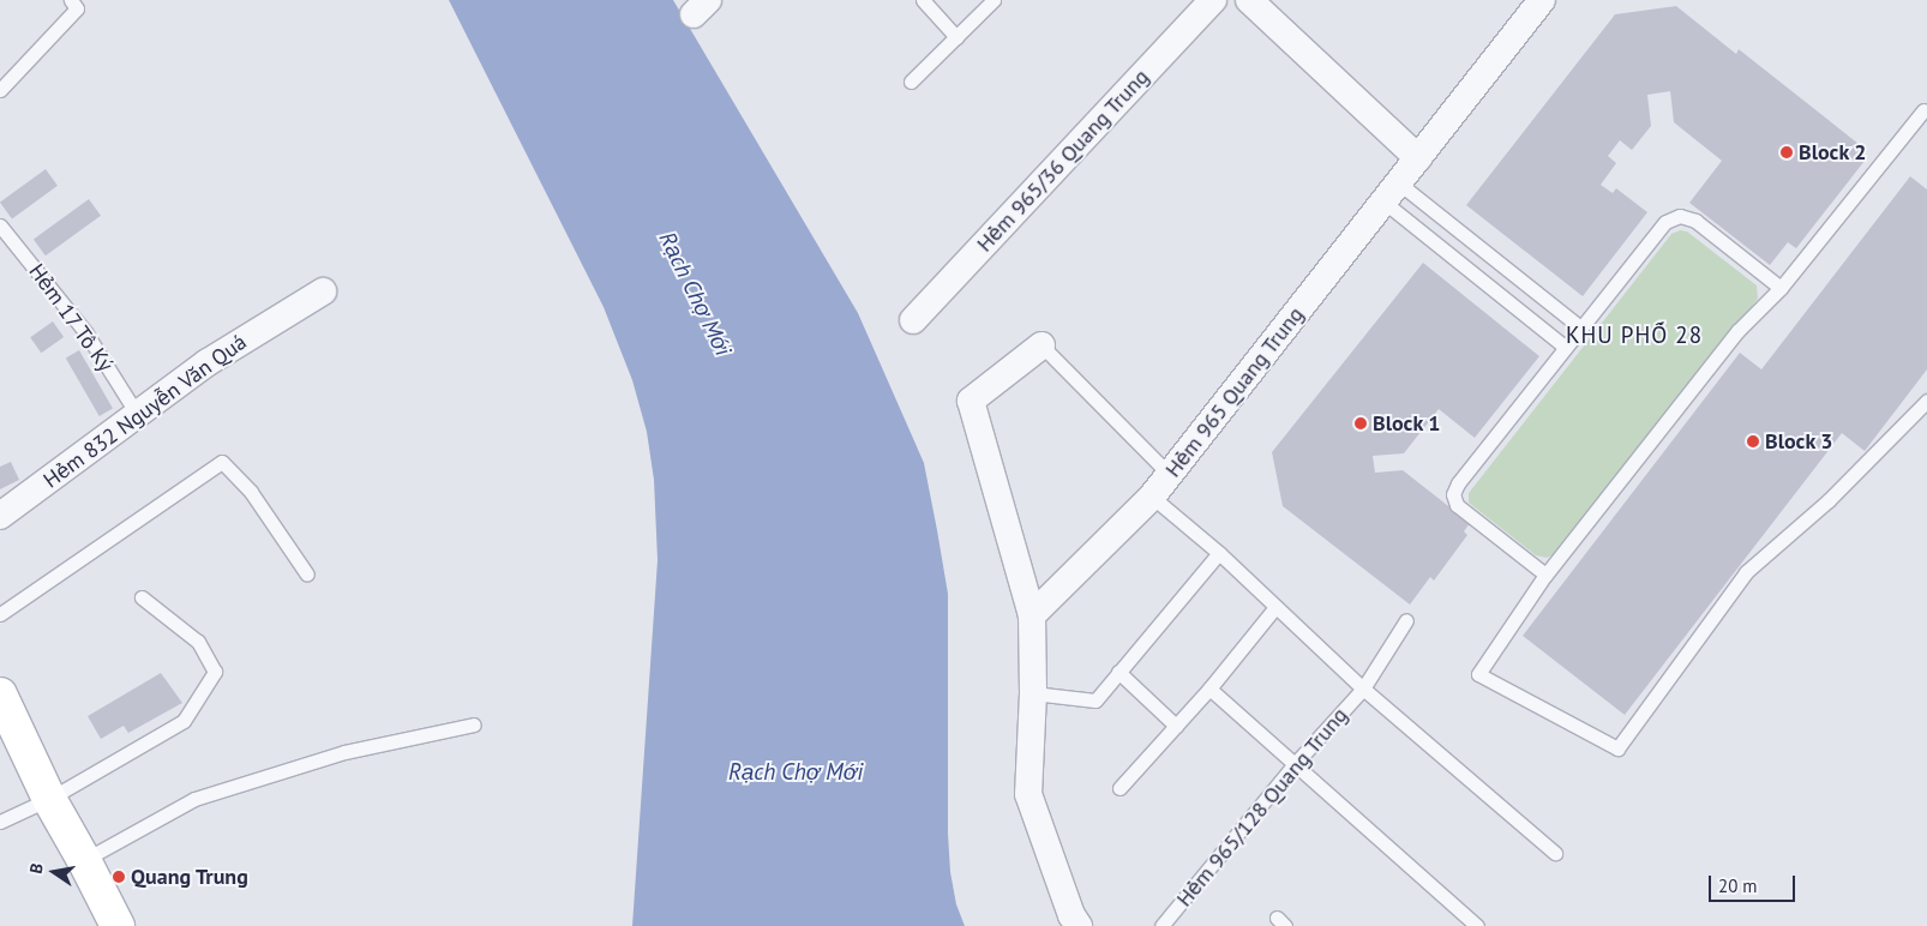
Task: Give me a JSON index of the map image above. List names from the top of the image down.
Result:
{
  "streets": {
    "street": ["Hẻm 965/36 Quang Trung", "Hẻm 965 Quang Trung", "Hẻm 832 Nguyễn Văn Quá"],
    "lane": ["Hẻm 17 Tô Ký", "Hẻm 965/128 Quang Trung"]
  },
  "crossings": [
    ["Hẻm 17 Tô Ký", "Hẻm 832 Nguyễn Văn Quá"],
    ["Hẻm 965 Quang Trung", "Hẻm 965/128 Quang Trung"]
  ],
  "districts": ["KHU PHỐ 28"],
  "water": ["Rạch Chợ Mới"],
  "places": [
    "Block 2",
    "Block 1",
    "Block 3",
    "Quang Trung"
  ],
  "scale_bar": "20 m",
  "north": "left"
}
